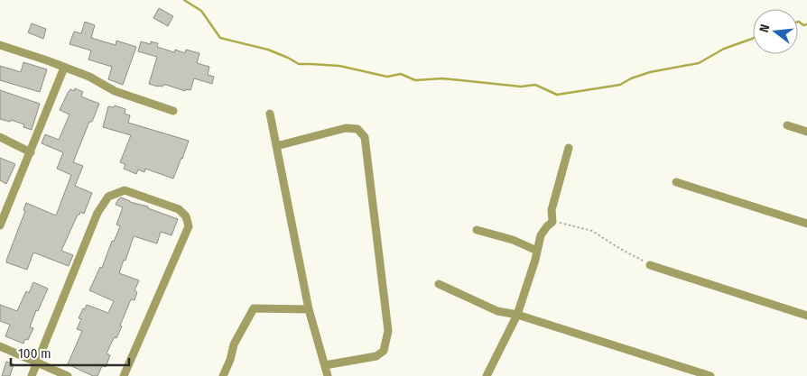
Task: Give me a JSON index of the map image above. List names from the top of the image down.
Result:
{
  "scale_bar": "100 m",
  "north": "left"
}
